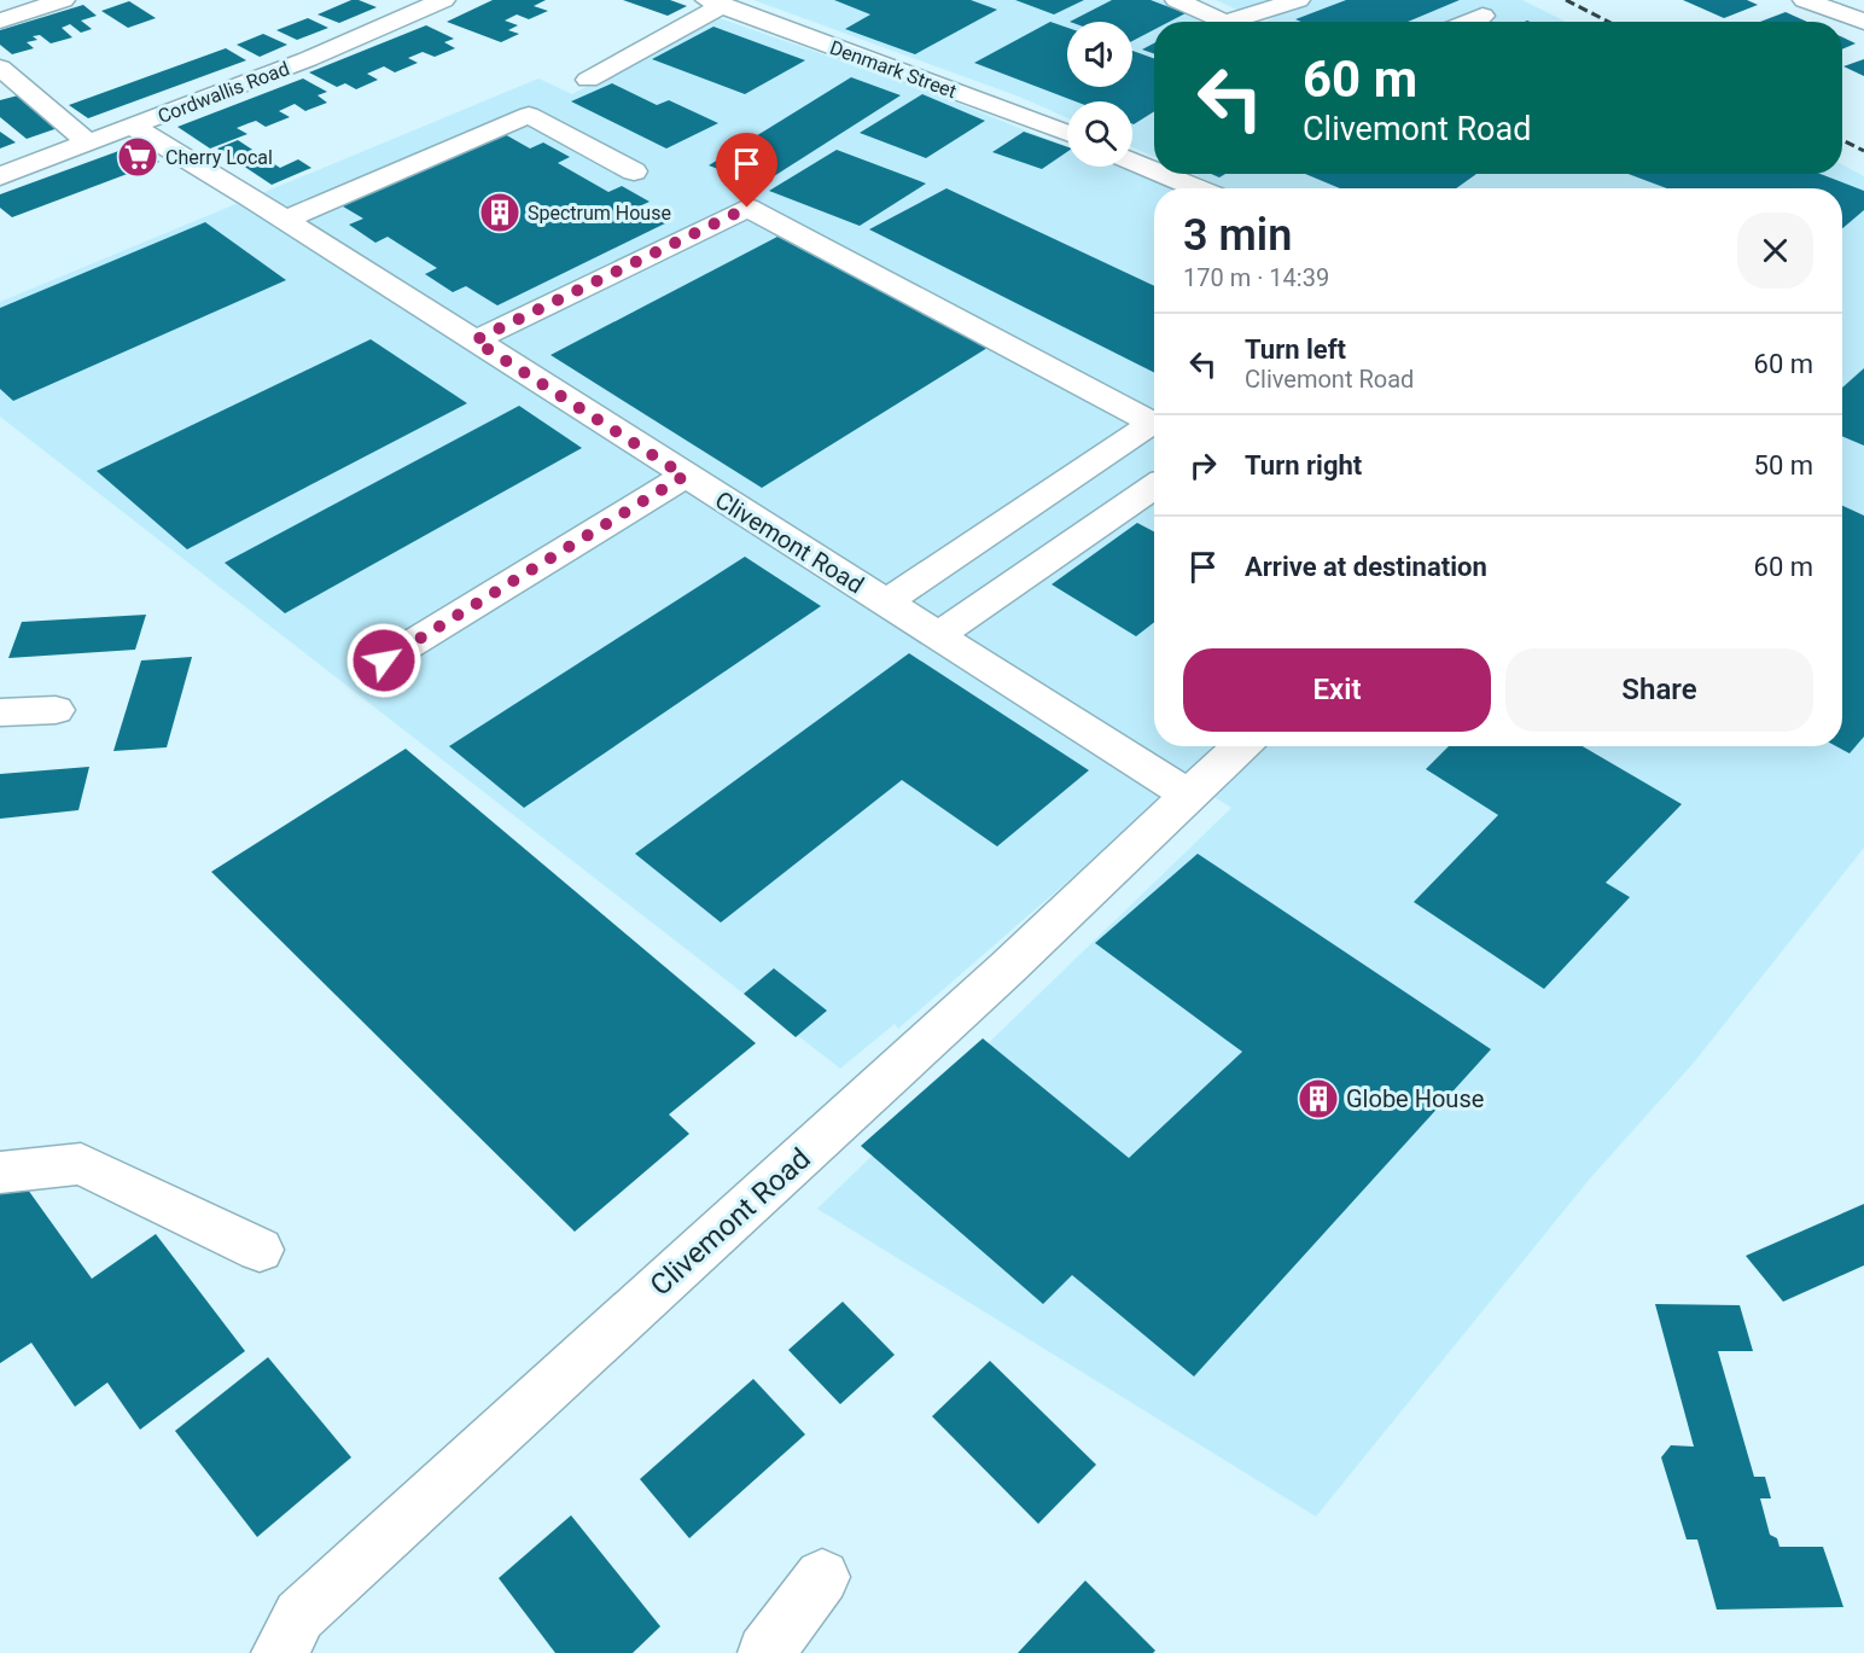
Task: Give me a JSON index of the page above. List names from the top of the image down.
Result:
{
  "streets": {
    "street": ["Denmark Street", "Cordwallis Road", "Clivemont Road"]
  },
  "crossings": [
    ["Cordwallis Road", "Clivemont Road"]
  ],
  "places": {
    "supermarket": ["Cherry Local"],
    "building": ["Spectrum House", "Globe House"]
  },
  "page": {
    "turn": ["60 m", "Clivemont Road"],
    "heading": ["3 min", "170 m · 14:39"],
    "list": [
      {
        "name": "Turn left",
        "note": "Clivemont Road",
        "value": "60 m"
      },
      {
        "name": "Turn right",
        "value": "50 m"
      },
      {
        "name": "Arrive at destination",
        "value": "60 m"
      }
    ],
    "buttons": ["Exit", "Share"]
  }
}
